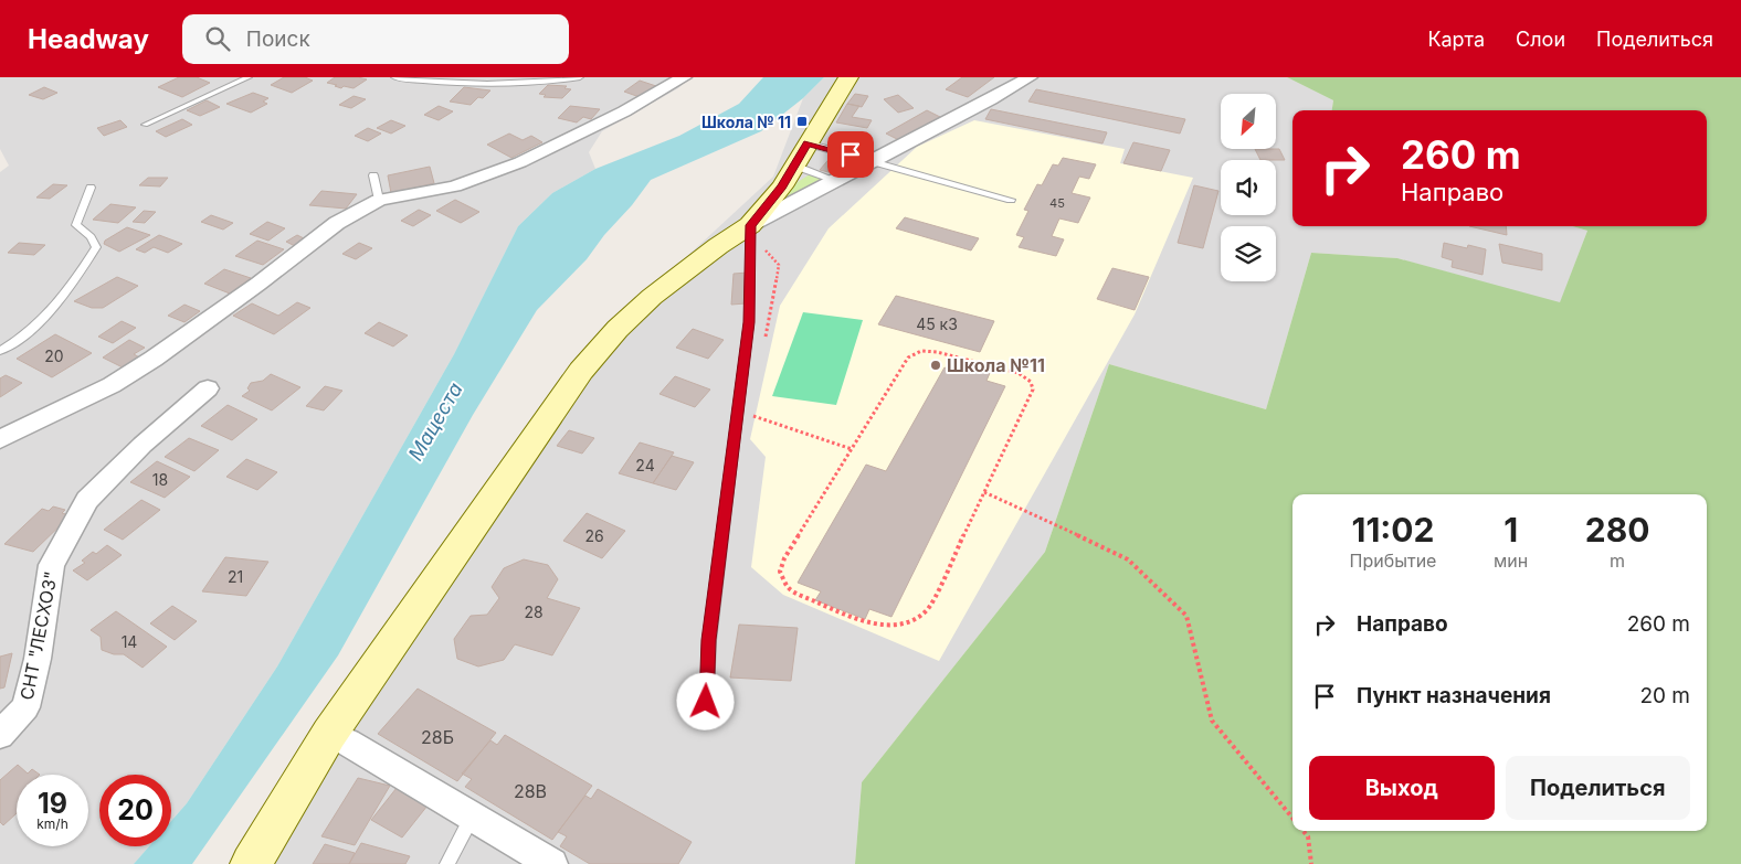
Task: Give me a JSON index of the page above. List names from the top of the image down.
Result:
{
  "streets": {
    "street": ["СНТ \"ЛЕСХОЗ\""]
  },
  "water": ["Мацеста"],
  "places": {
    "transit": ["Школа № 11"],
    "other": ["Школа №11"]
  },
  "house_numbers": [
    "45",
    "45 к3",
    "20",
    "24",
    "18",
    "26",
    "21",
    "28",
    "14",
    "28Б",
    "28В"
  ],
  "north": "bottom left",
  "page": {
    "header": "Headway",
    "search": "Поиск",
    "nav": ["Карта", "Слои", "Поделиться"],
    "turn": ["260 m", "Направо"],
    "eta": [
      "11:02",
      "Прибытие",
      "1",
      "мин",
      "280",
      "m"
    ],
    "list": [
      {
        "name": "Направо",
        "value": "260 m"
      },
      {
        "name": "Пункт назначения",
        "value": "20 m"
      }
    ],
    "buttons": ["Выход", "Поделиться"],
    "speed": "19 km/h",
    "limit": "20"
  }
}
